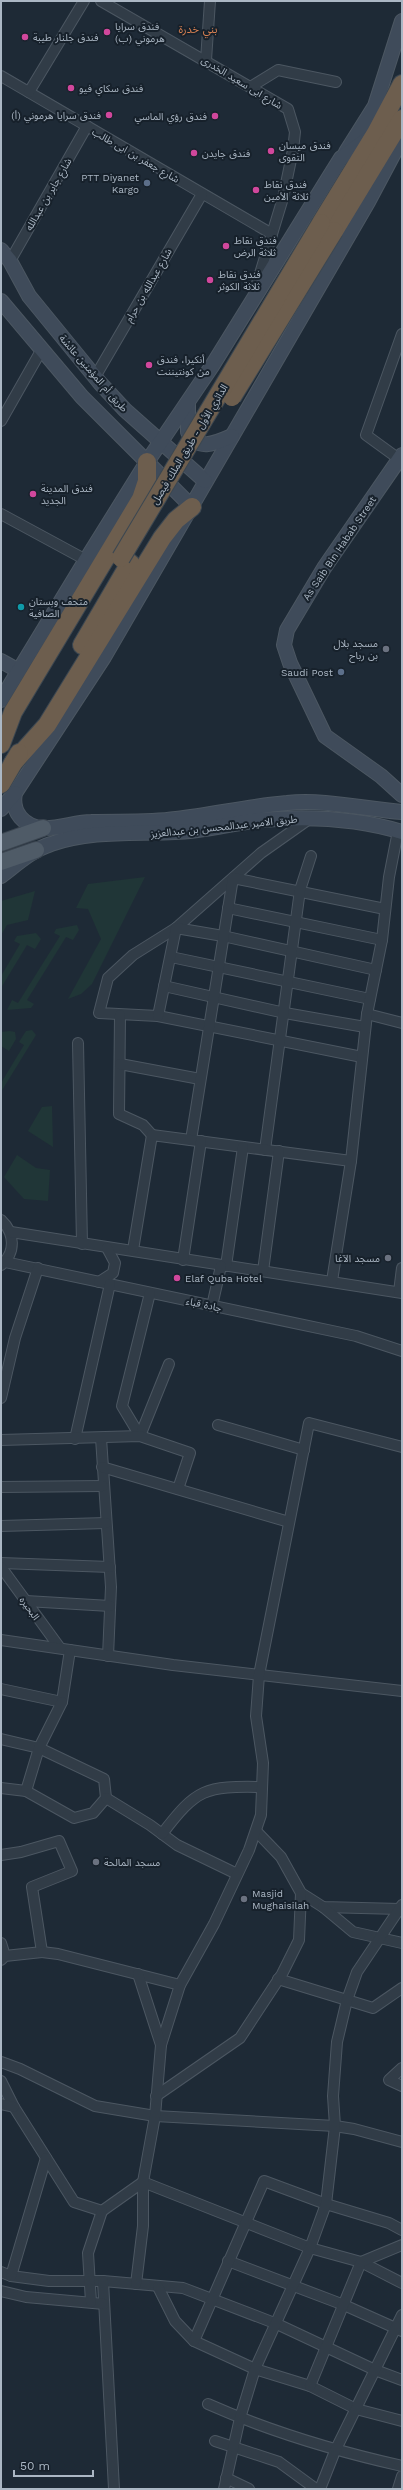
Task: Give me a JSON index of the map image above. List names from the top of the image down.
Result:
{
  "streets": {
    "highway": ["الدائري الأول - طريق الملك فيصل"],
    "main road": ["طريق أم المؤمنين عائشة", "As Saib Bin Habab Street", "طريق الامير عبدالمحسن بن عبدالعزيز"],
    "street": [
      "شارع ابى سعيد الخدرى",
      "شارع جعفر بن ابى طالب",
      "شارع جابر بن عبدالله",
      "شارع عبدالله بن حرام",
      "جادة قباء",
      "البحيره"
    ]
  },
  "crossings": [
    ["شارع ابى سعيد الخدرى", "شارع جعفر بن ابى طالب"],
    ["شارع جعفر بن ابى طالب", "شارع جابر بن عبدالله"],
    ["شارع جعفر بن ابى طالب", "شارع عبدالله بن حرام"],
    ["شارع جابر بن عبدالله", "طريق أم المؤمنين عائشة"],
    ["شارع عبدالله بن حرام", "طريق أم المؤمنين عائشة"]
  ],
  "districts": ["بني خدرة"],
  "places": [
    "فندق سرايا هرموني (ب)",
    "فندق جلنار طيبة",
    "فندق سكاي فيو",
    "فندق سرايا هرموني (أ)",
    "فندق رؤي الماسي",
    "فندق ميسان التقوى",
    "فندق جايدن",
    "PTT Diyanet Kargo",
    "فندق نقاط ثلاثة الأمين",
    "فندق نقاط ثلاثة الرض",
    "فندق نقاط ثلاثة الكوثر",
    "أنكيرا، فندق من كونتيننت",
    "فندق المدينة الجديد",
    "متحف وبستان الصافية",
    "مسجد بلال بن رباح",
    "Saudi Post",
    "مسجد الآغا",
    "Elaf Quba Hotel",
    "مسجد المالحة",
    "Masjid Mughaisilah"
  ],
  "scale_bar": "50 m"
}
